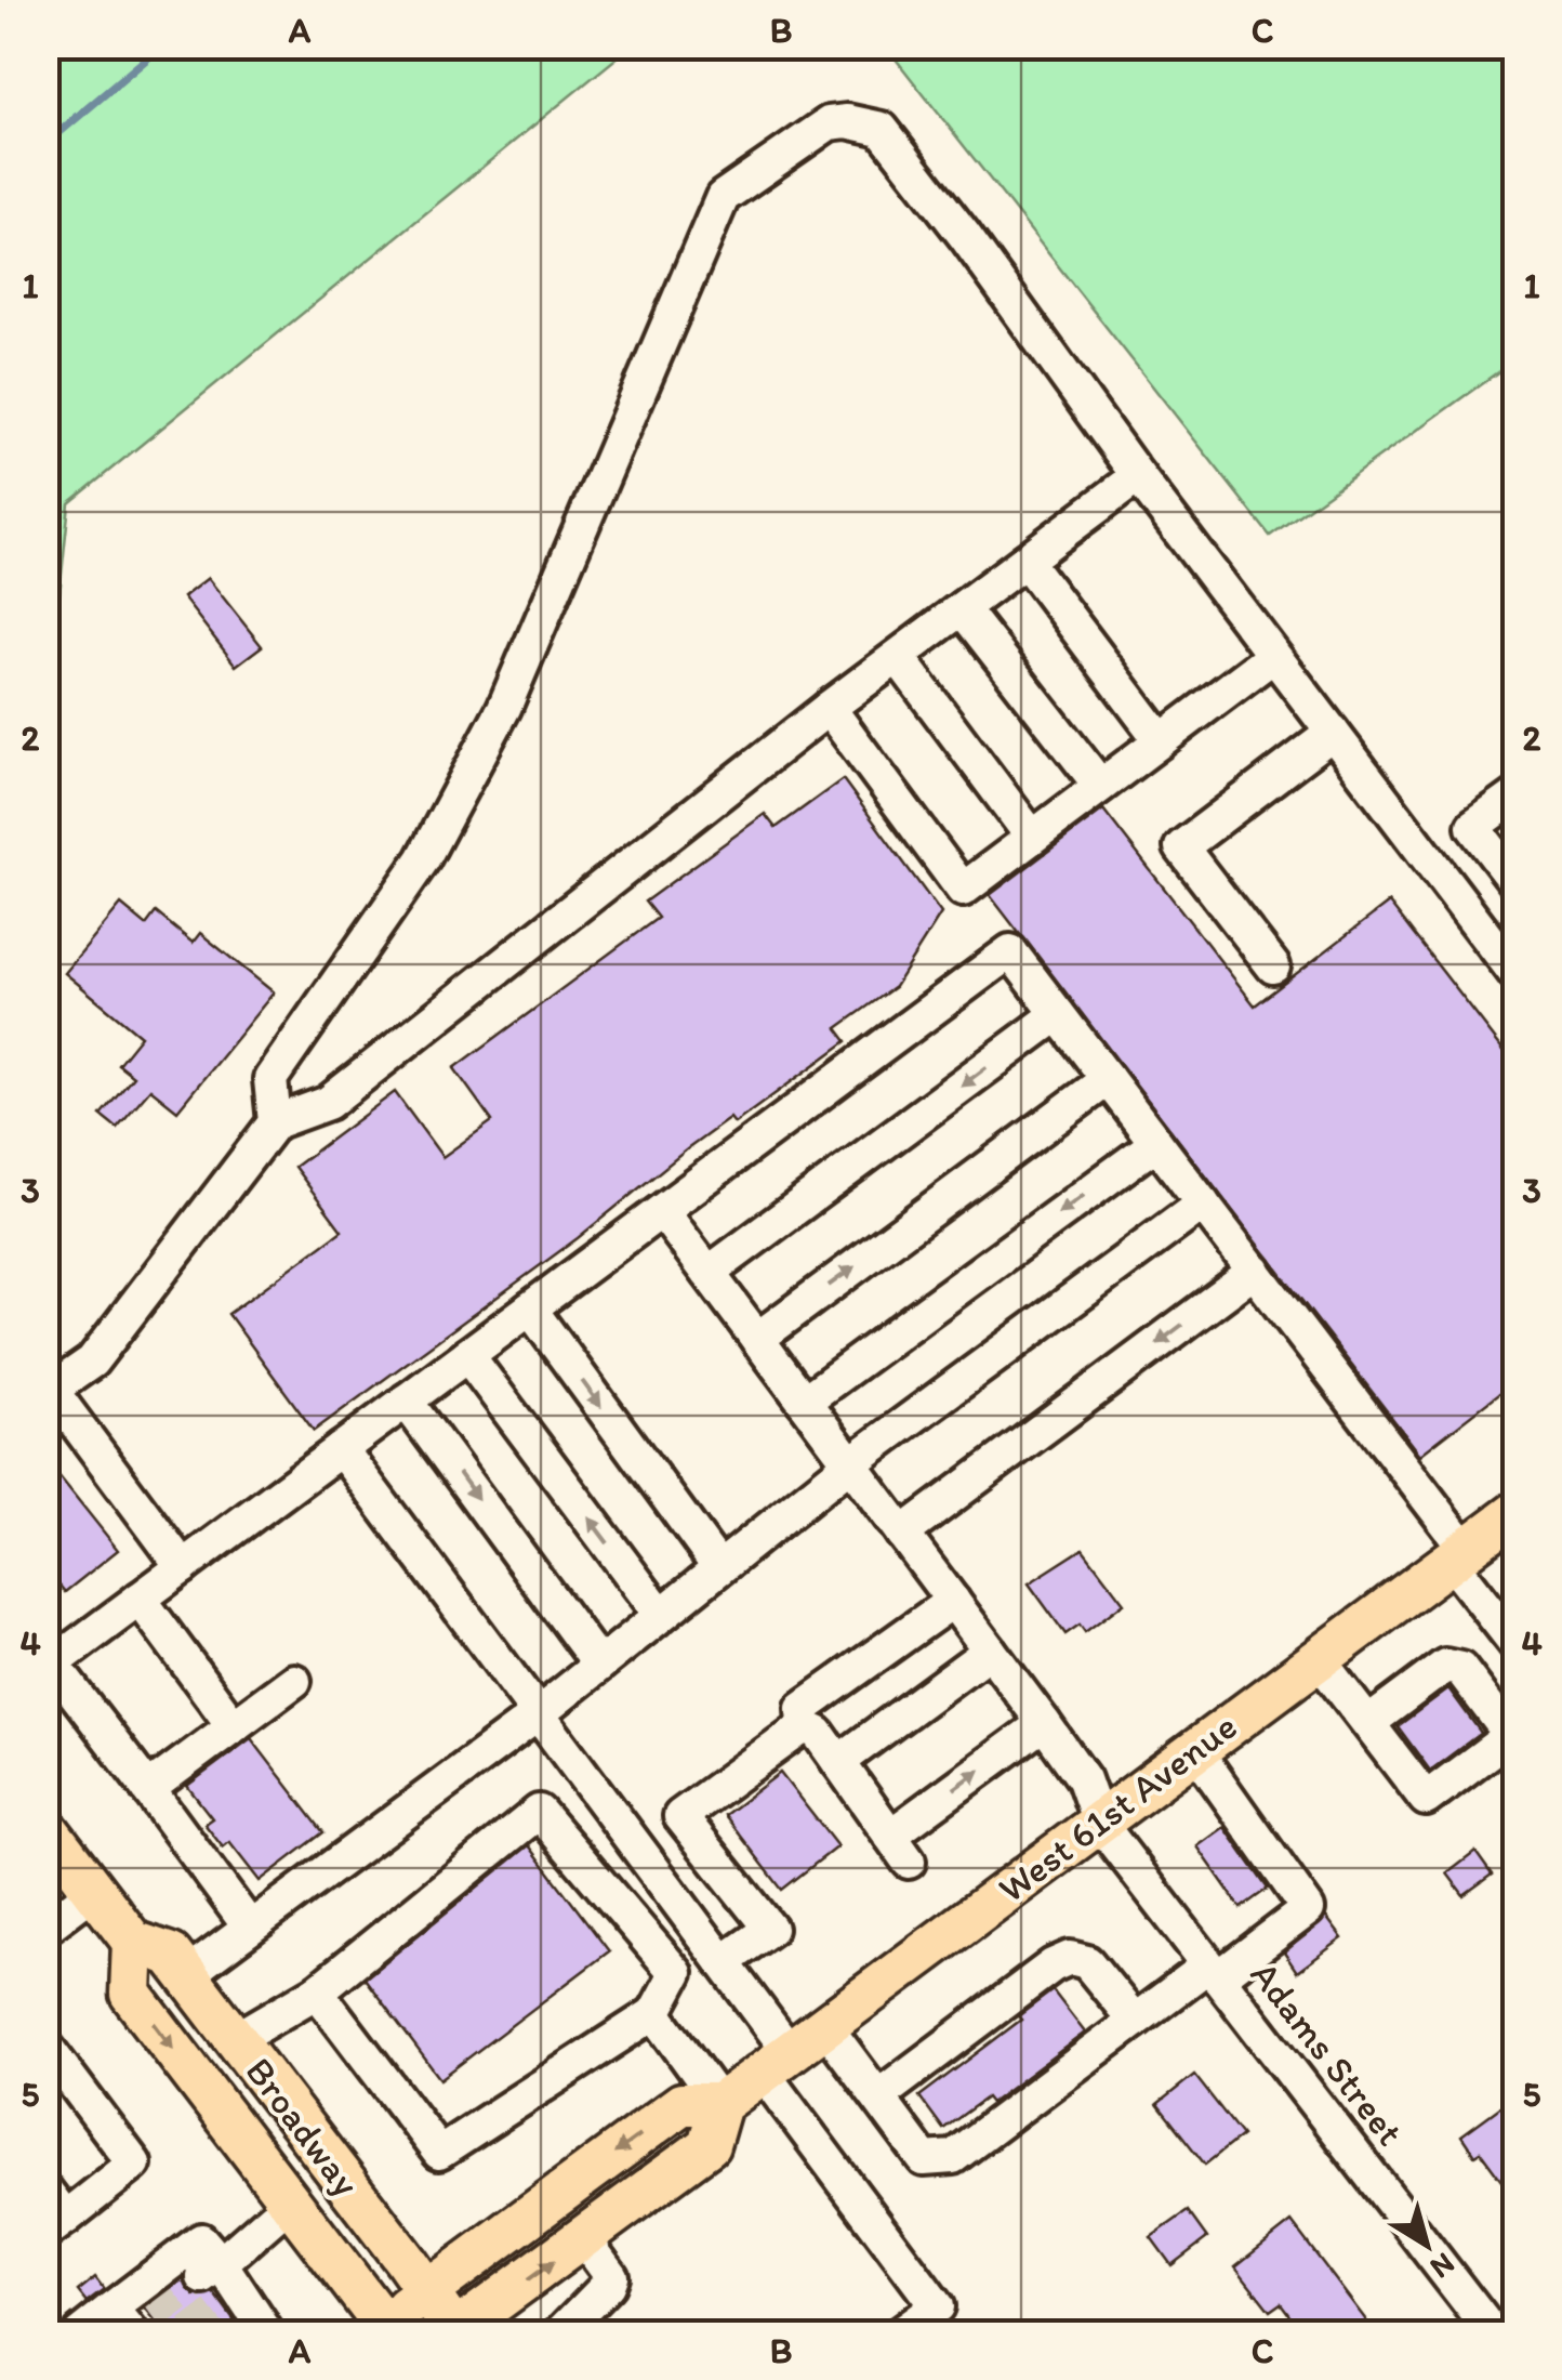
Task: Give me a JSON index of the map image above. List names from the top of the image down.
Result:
{
  "streets": {
    "main road": ["West 61st Avenue", "Broadway"],
    "street": ["Adams Street"]
  },
  "crossings": [
    ["West 61st Avenue", "Adams Street"],
    ["West 61st Avenue", "Broadway"]
  ],
  "north": "bottom right",
  "grid": {
    "columns": ["A", "B", "C"],
    "rows": [
      "1",
      "2",
      "3",
      "4",
      "5"
    ]
  }
}
